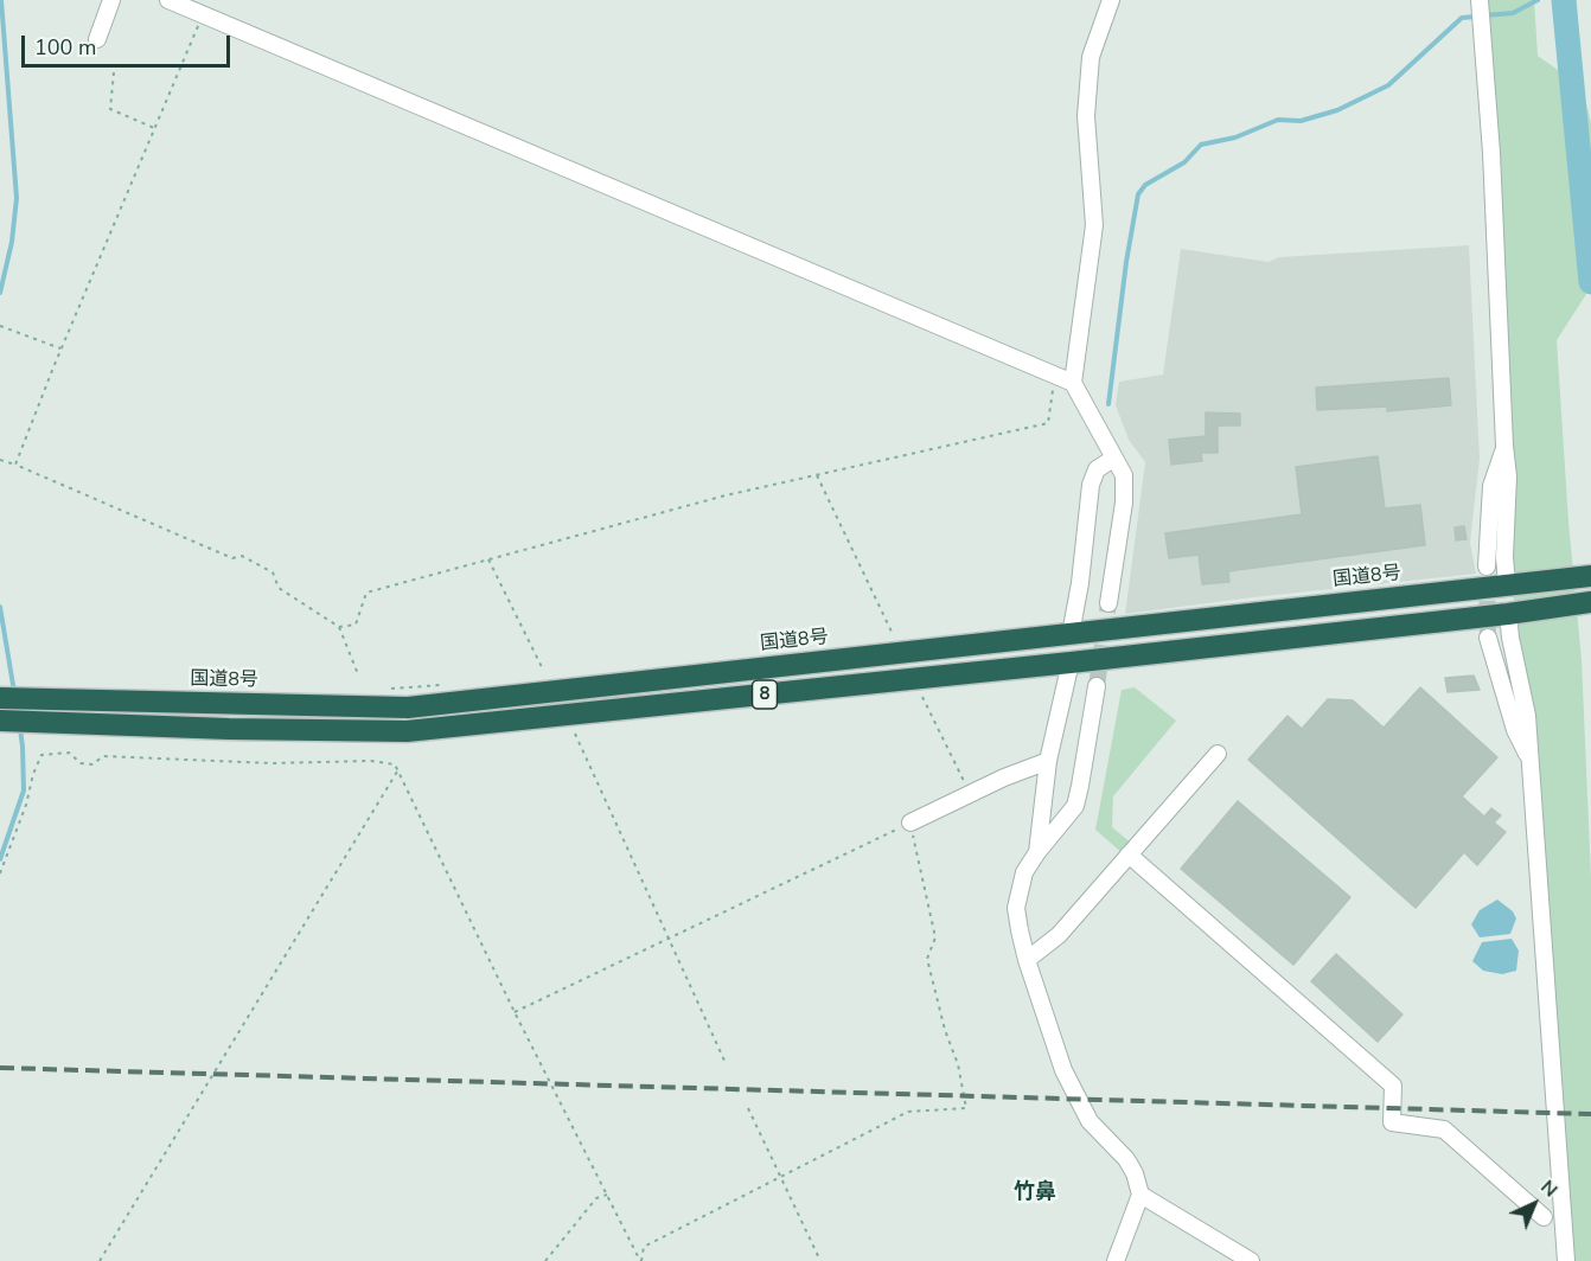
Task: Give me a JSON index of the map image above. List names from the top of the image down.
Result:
{
  "streets": {
    "highway": ["国道8号", "8"]
  },
  "districts": ["竹鼻"],
  "scale_bar": "100 m",
  "north": "top right"
}
